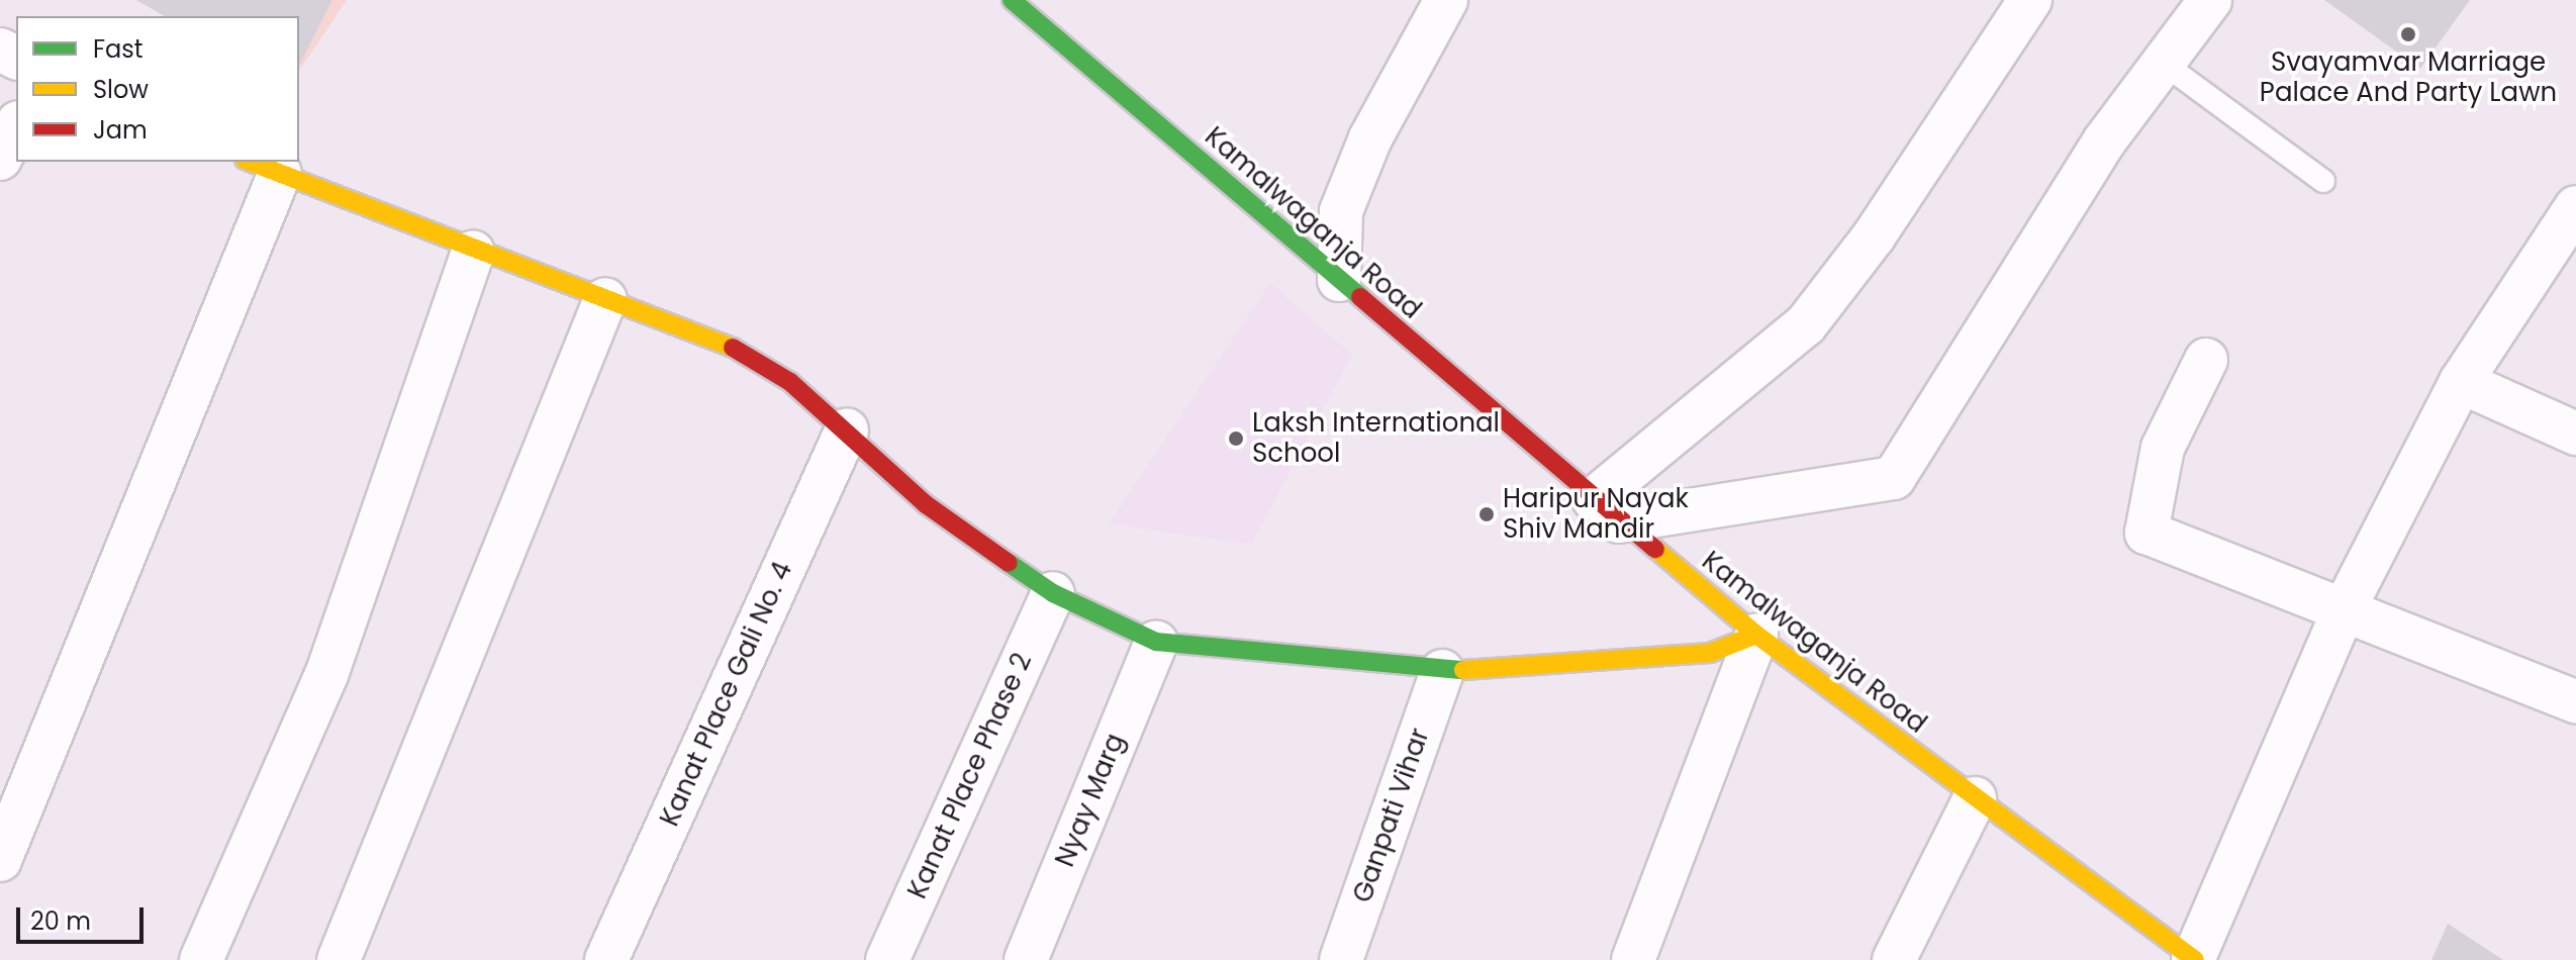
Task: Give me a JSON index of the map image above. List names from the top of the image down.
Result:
{
  "streets": {
    "street": [
      "Kamalwaganja Road",
      "Kanat Place Gali No. 4",
      "Kanat Place Phase 2",
      "Nyay Marg",
      "Ganpati Vihar"
    ]
  },
  "places": ["Svayamvar Marriage Palace And Party Lawn", "Laksh International School", "Haripur Nayak Shiv Mandir"],
  "legend": ["Fast", "Slow", "Jam"],
  "scale_bar": "20 m"
}
